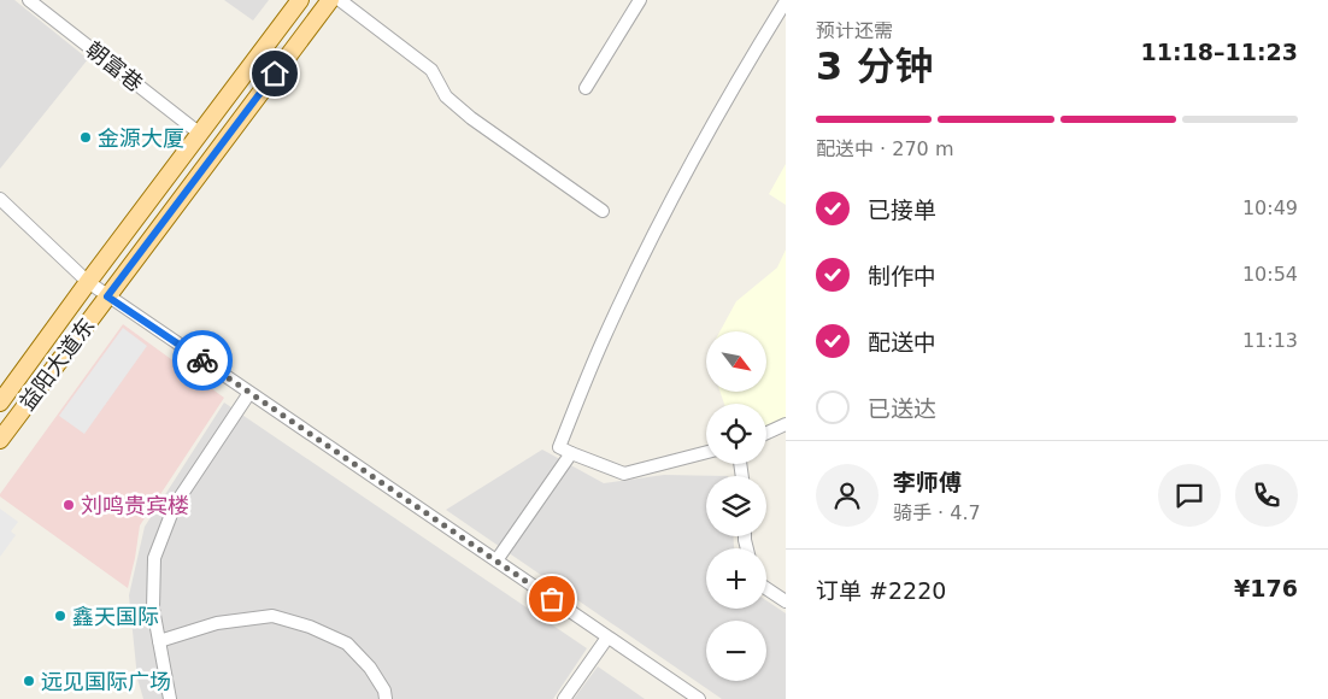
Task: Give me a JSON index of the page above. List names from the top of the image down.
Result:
{
  "streets": {
    "main road": ["益阳大道东"],
    "street": ["朝富巷"]
  },
  "places": [
    "金源大厦",
    "刘鸣贵宾楼",
    "鑫天国际",
    "远见国际广场"
  ],
  "north": "bottom right",
  "page": {
    "heading": ["3 分钟", "预计还需", "11:18–11:23"],
    "panel": [
      "李师傅",
      "骑手 · 4.7",
      "订单 #2220",
      "¥176"
    ],
    "bar": "配送中 · 270 m",
    "list": [
      ["已接单", "10:49"],
      ["制作中", "10:54"],
      ["配送中", "11:13"],
      "已送达"
    ],
    "map_buttons": ["+", "−"]
  }
}
